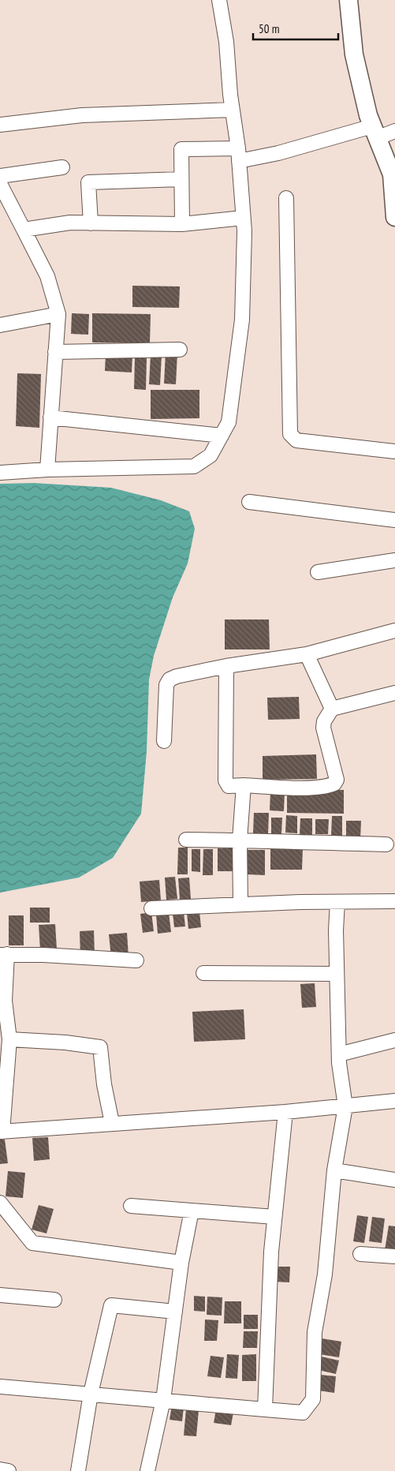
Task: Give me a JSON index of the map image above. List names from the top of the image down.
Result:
{
  "scale_bar": "50 m"
}
